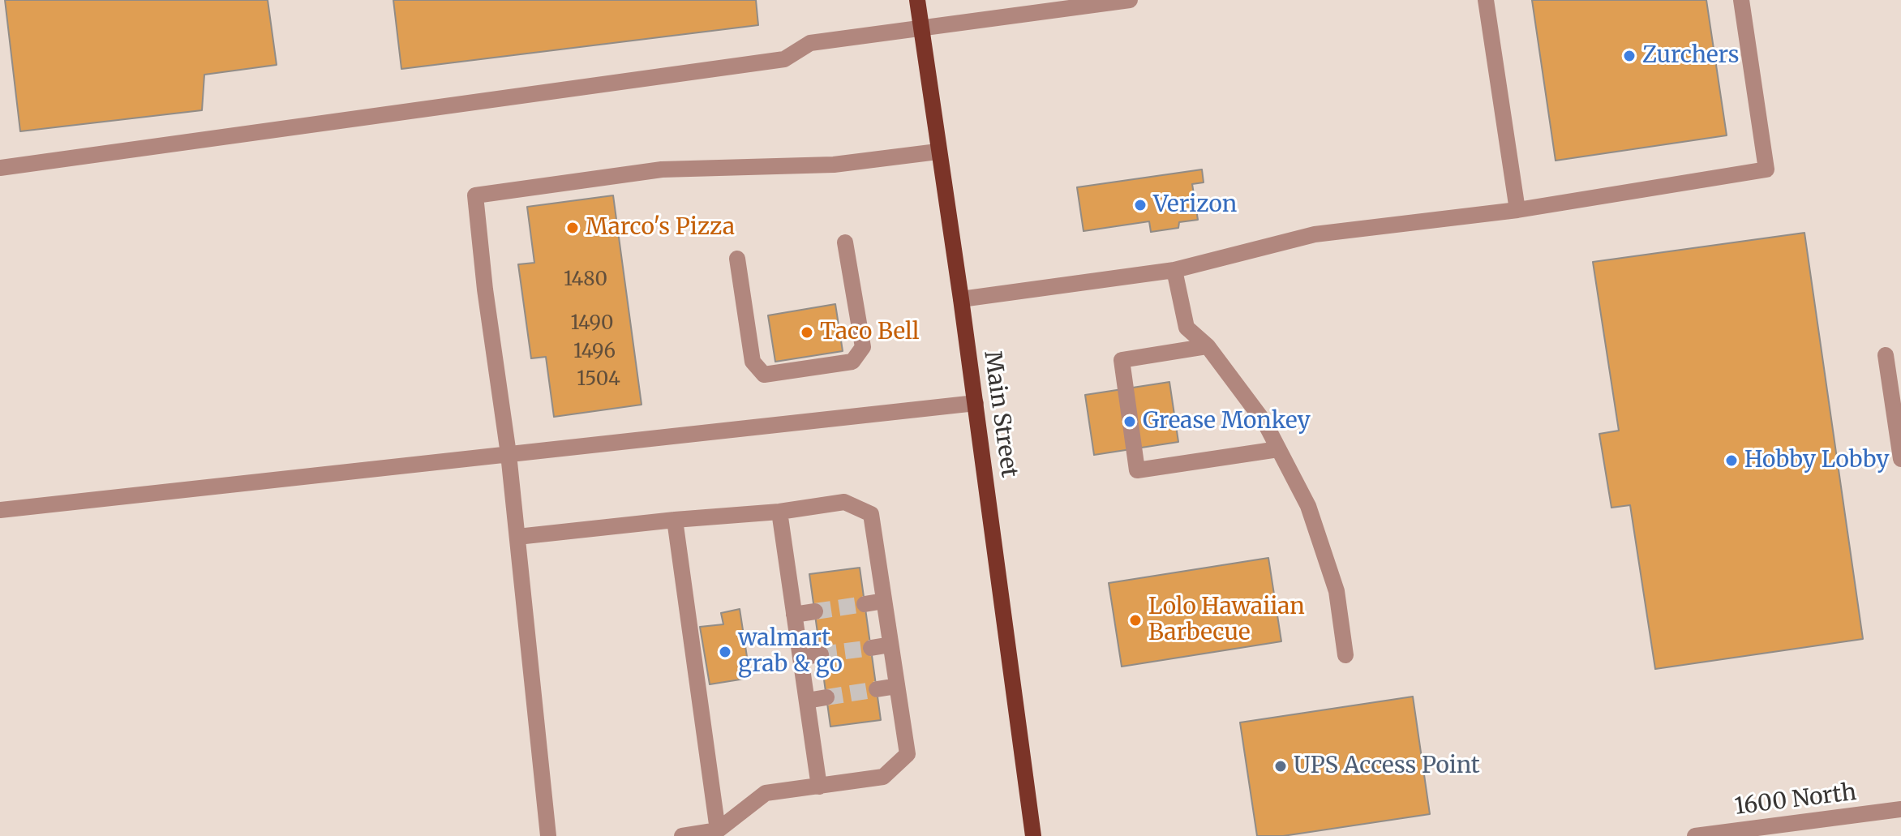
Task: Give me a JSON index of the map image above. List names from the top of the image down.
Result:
{
  "streets": {
    "main road": ["Main Street"],
    "street": ["1600 North"]
  },
  "places": [
    "Zurchers",
    "Verizon",
    "Marco's Pizza",
    "Taco Bell",
    "Grease Monkey",
    "Hobby Lobby",
    "Lolo Hawaiian Barbecue",
    "walmart grab & go",
    "UPS Access Point"
  ],
  "house_numbers": [
    "1480",
    "1490",
    "1496",
    "1504"
  ]
}
